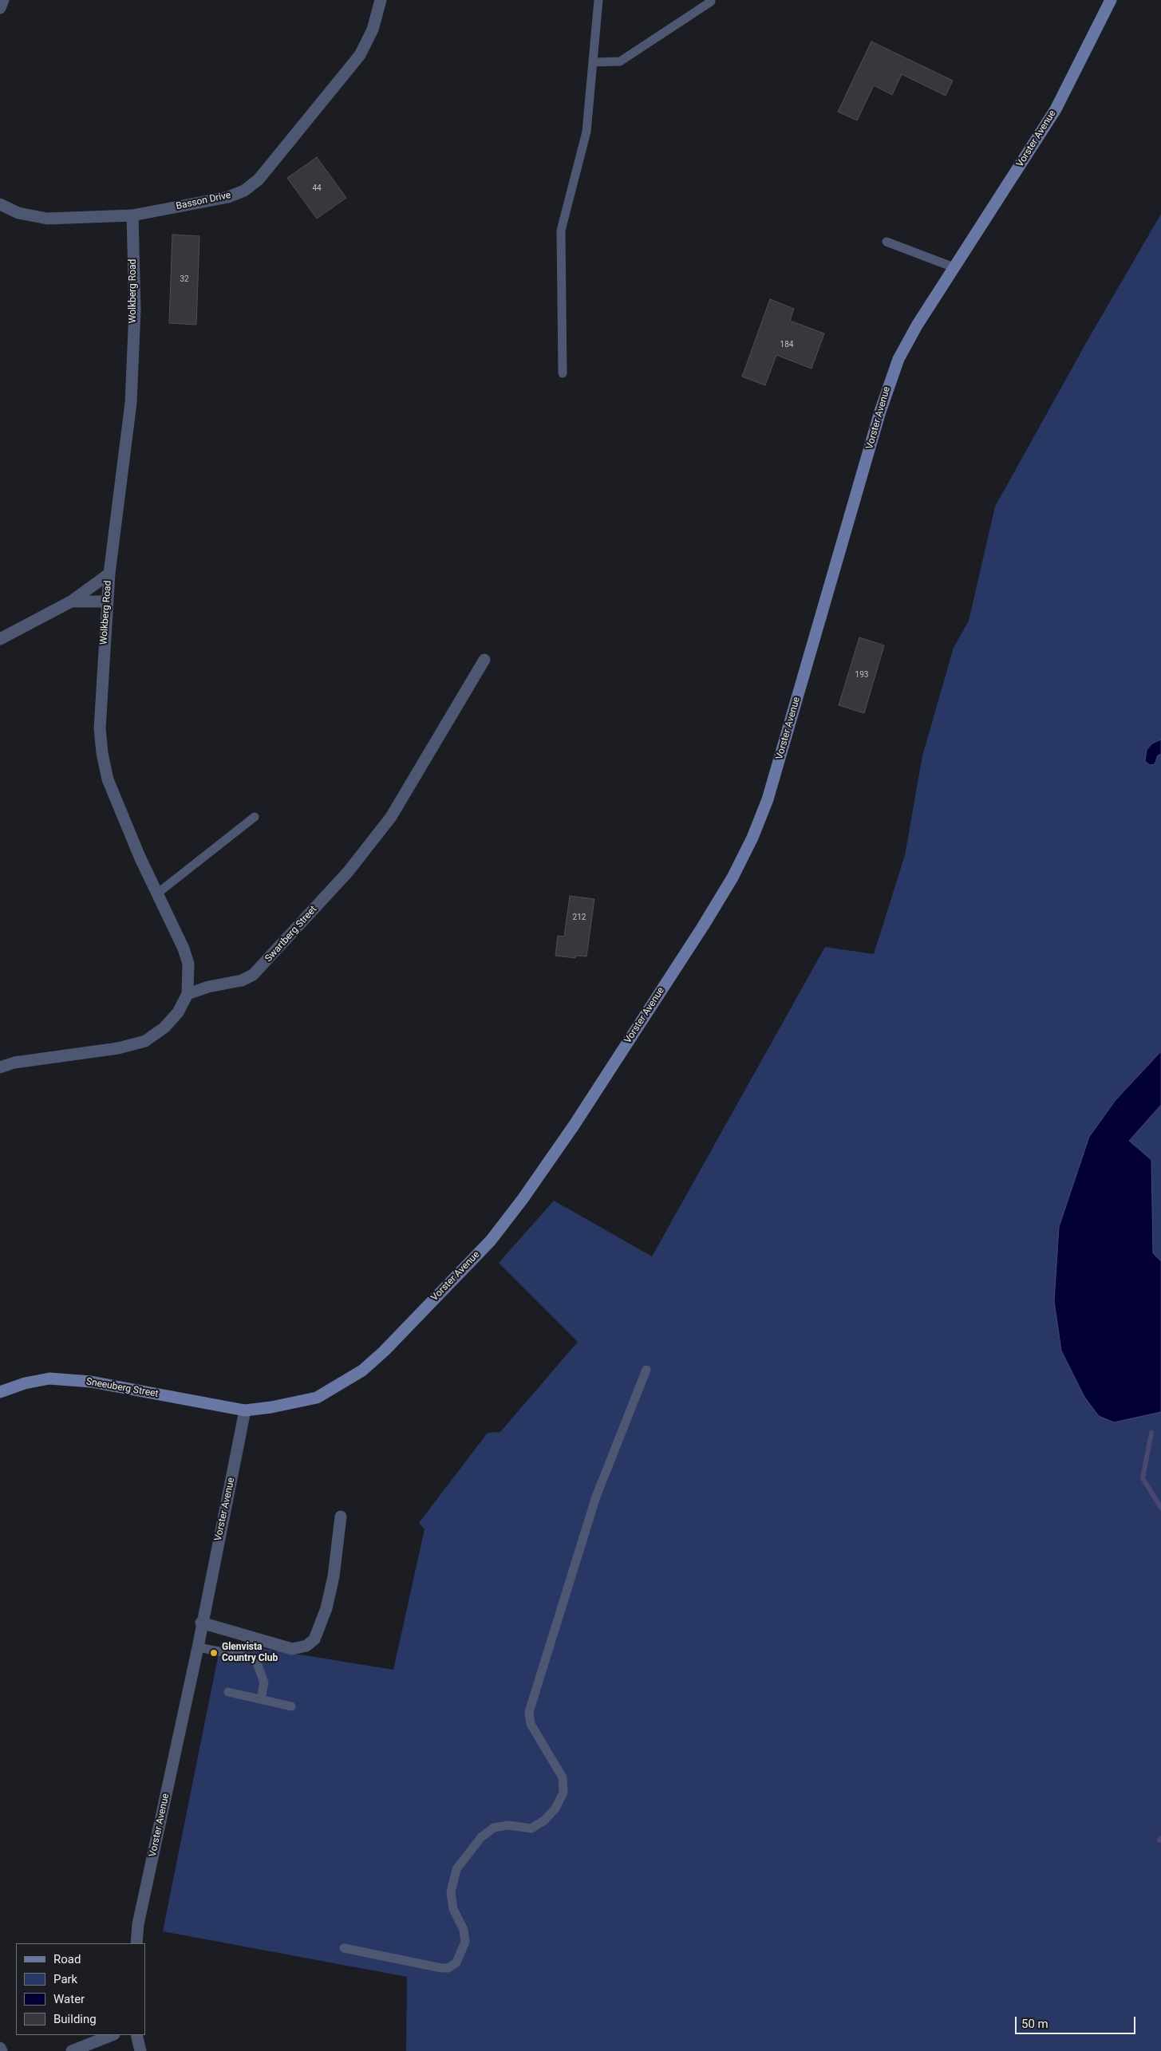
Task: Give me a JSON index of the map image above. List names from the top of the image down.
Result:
{
  "streets": {
    "main road": ["Vorster Avenue", "Sneeuberg Street"],
    "street": ["Basson Drive", "Wolkberg Road", "Swartberg Street"]
  },
  "crossings": [
    ["Vorster Avenue", "Sneeuberg Street"],
    ["Basson Drive", "Wolkberg Road"],
    ["Wolkberg Road", "Swartberg Street"]
  ],
  "places": ["Glenvista Country Club"],
  "house_numbers": [
    "44",
    "32",
    "184",
    "193",
    "212"
  ],
  "legend": [
    "Road",
    "Park",
    "Water",
    "Building"
  ],
  "scale_bar": "50 m"
}
